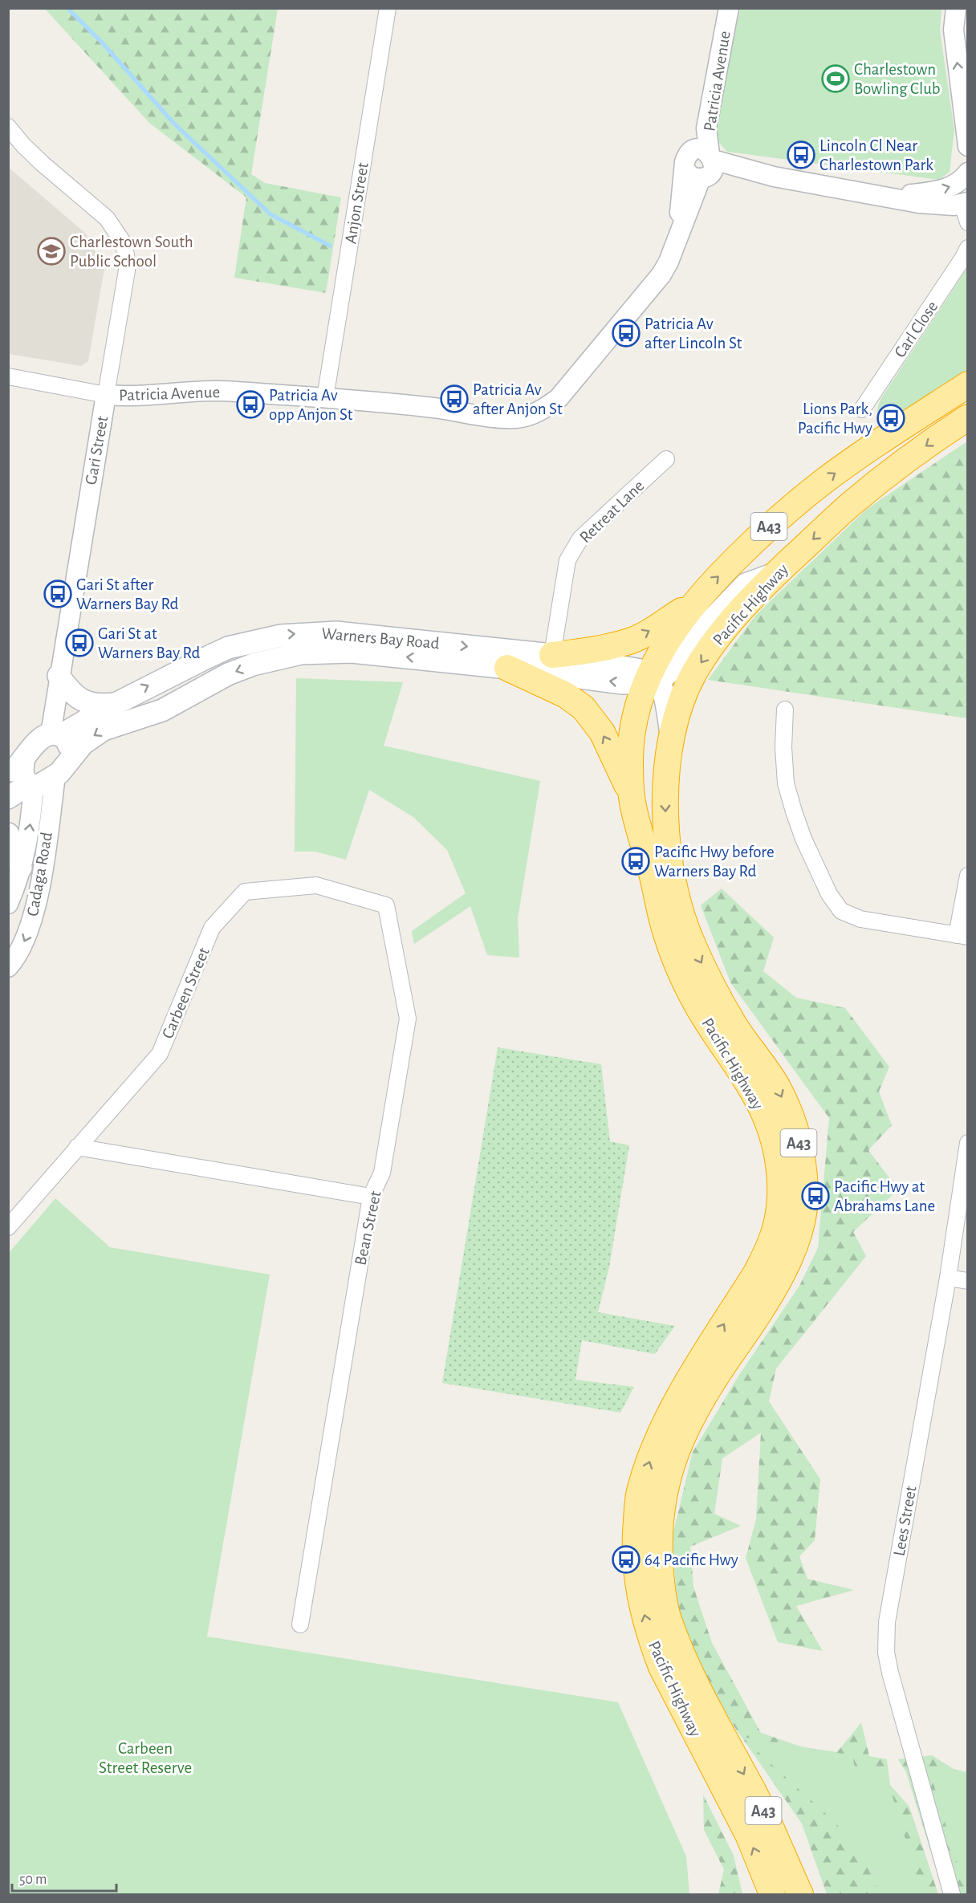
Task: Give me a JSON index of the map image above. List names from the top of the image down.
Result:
{
  "streets": {
    "highway": ["A43", "Pacific Highway"],
    "main road": ["Warners Bay Road"],
    "street": [
      "Patricia Avenue",
      "Anjon Street",
      "Carl Close",
      "Gari Street",
      "Retreat Lane",
      "Cadaga Road",
      "Carbeen Street",
      "Bean Street",
      "Lees Street"
    ]
  },
  "crossings": [
    ["Patricia Avenue", "Anjon Street"],
    ["Patricia Avenue", "Gari Street"],
    ["Gari Street", "Warners Bay Road"],
    ["Retreat Lane", "Warners Bay Road"],
    ["Pacific Highway", "Warners Bay Road"],
    ["Warners Bay Road", "Cadaga Road"],
    ["Carbeen Street", "Bean Street"]
  ],
  "parks": ["Carbeen Street Reserve"],
  "places": {
    "sports": ["Charlestown Bowling Club"],
    "bus stop": [
      "Lincoln Cl Near Charlestown Park",
      "Patricia Av after Lincoln St",
      "Patricia Av after Anjon St",
      "Patricia Av opp Anjon St",
      "Lions Park, Pacific Hwy",
      "Gari St after Warners Bay Rd",
      "Gari St at Warners Bay Rd",
      "Pacific Hwy before Warners Bay Rd",
      "Pacific Hwy at Abrahams Lane",
      "64 Pacific Hwy"
    ],
    "school or university": ["Charlestown South Public School"]
  },
  "scale_bar": "50 m"
}
